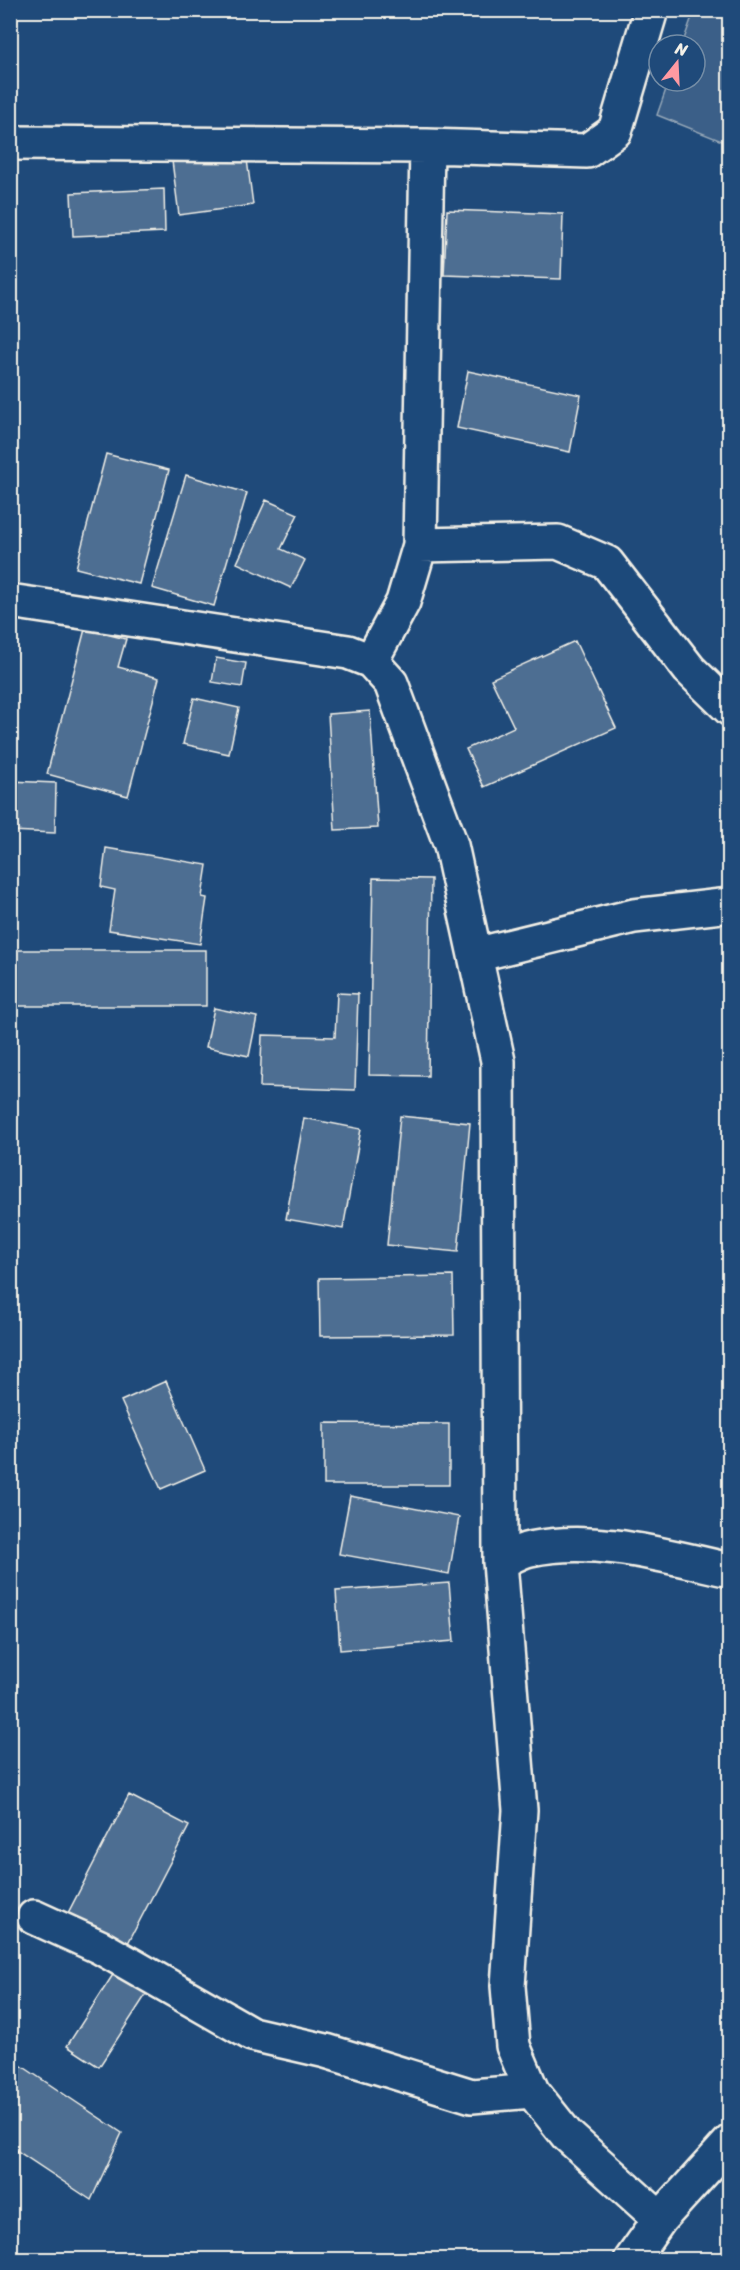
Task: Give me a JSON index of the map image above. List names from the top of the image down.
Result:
{
  "north": "top"
}
